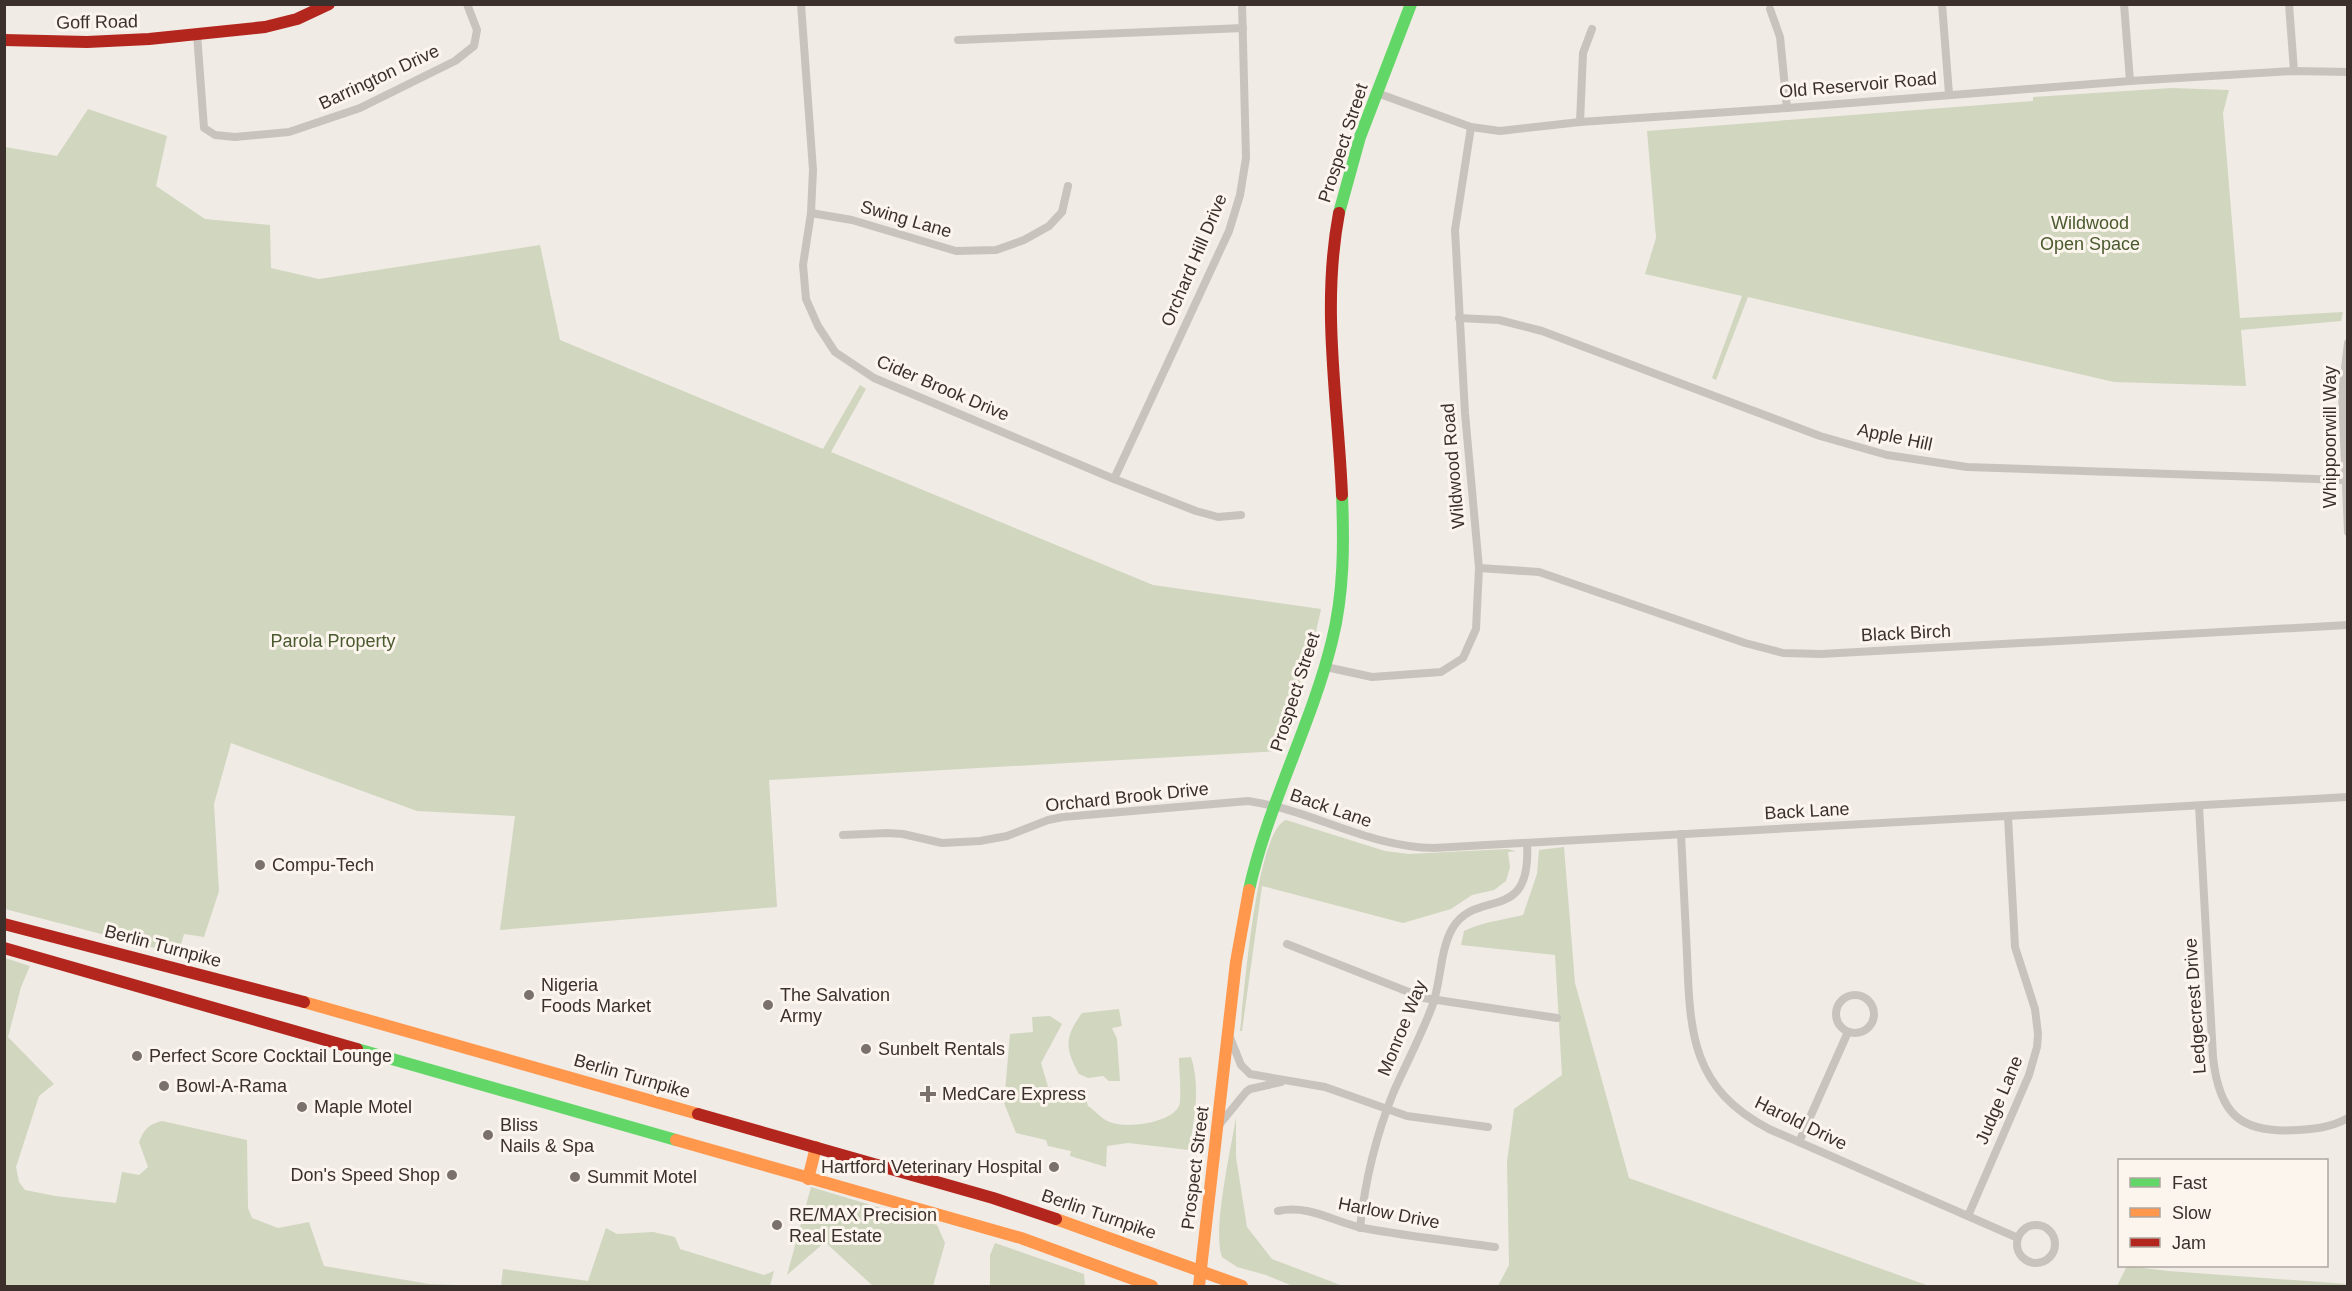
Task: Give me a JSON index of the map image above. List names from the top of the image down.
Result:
{
  "streets": {
    "main road": ["Goff Road", "Prospect Street", "Berlin Turnpike"],
    "street": [
      "Barrington Drive",
      "Old Reservoir Road",
      "Swing Lane",
      "Orchard Hill Drive",
      "Cider Brook Drive",
      "Apple Hill",
      "Whippoorwill Way",
      "Wildwood Road",
      "Black Birch",
      "Orchard Brook Drive",
      "Back Lane",
      "Ledgecrest Drive",
      "Monroe Way",
      "Judge Lane",
      "Harold Drive",
      "Harlow Drive"
    ]
  },
  "crossings": [
    ["Goff Road", "Barrington Drive"],
    ["Old Reservoir Road", "Prospect Street"],
    ["Old Reservoir Road", "Wildwood Road"],
    ["Prospect Street", "Wildwood Road"],
    ["Prospect Street", "Orchard Brook Drive"],
    ["Prospect Street", "Back Lane"],
    ["Prospect Street", "Berlin Turnpike"],
    ["Swing Lane", "Cider Brook Drive"],
    ["Orchard Hill Drive", "Cider Brook Drive"],
    ["Apple Hill", "Whippoorwill Way"],
    ["Apple Hill", "Wildwood Road"],
    ["Wildwood Road", "Black Birch"],
    ["Orchard Brook Drive", "Back Lane"],
    ["Back Lane", "Ledgecrest Drive"],
    ["Back Lane", "Monroe Way"],
    ["Back Lane", "Judge Lane"],
    ["Back Lane", "Harold Drive"],
    ["Monroe Way", "Harlow Drive"],
    ["Judge Lane", "Harold Drive"]
  ],
  "parks": ["Wildwood Open Space", "Parola Property"],
  "places": {
    "other": [
      "Compu-Tech",
      "Nigeria Foods Market",
      "The Salvation Army",
      "Sunbelt Rentals",
      "Perfect Score Cocktail Lounge",
      "Bowl-A-Rama",
      "Maple Motel",
      "Bliss Nails & Spa",
      "Hartford Veterinary Hospital",
      "Don's Speed Shop",
      "Summit Motel",
      "RE/MAX Precision Real Estate"
    ],
    "health": ["MedCare Express"]
  },
  "legend": ["Fast", "Slow", "Jam"]
}
